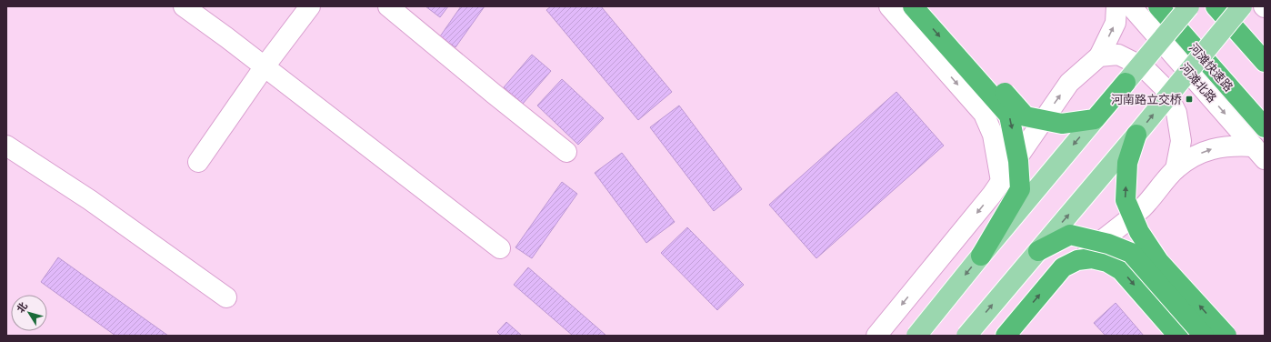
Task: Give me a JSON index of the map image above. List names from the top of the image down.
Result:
{
  "streets": {
    "highway": ["河滩快速路"],
    "street": ["河滩北路"]
  },
  "one_way": ["河滩北路"],
  "places": {
    "transit": ["河南路立交桥"]
  },
  "north": "top left"
}
